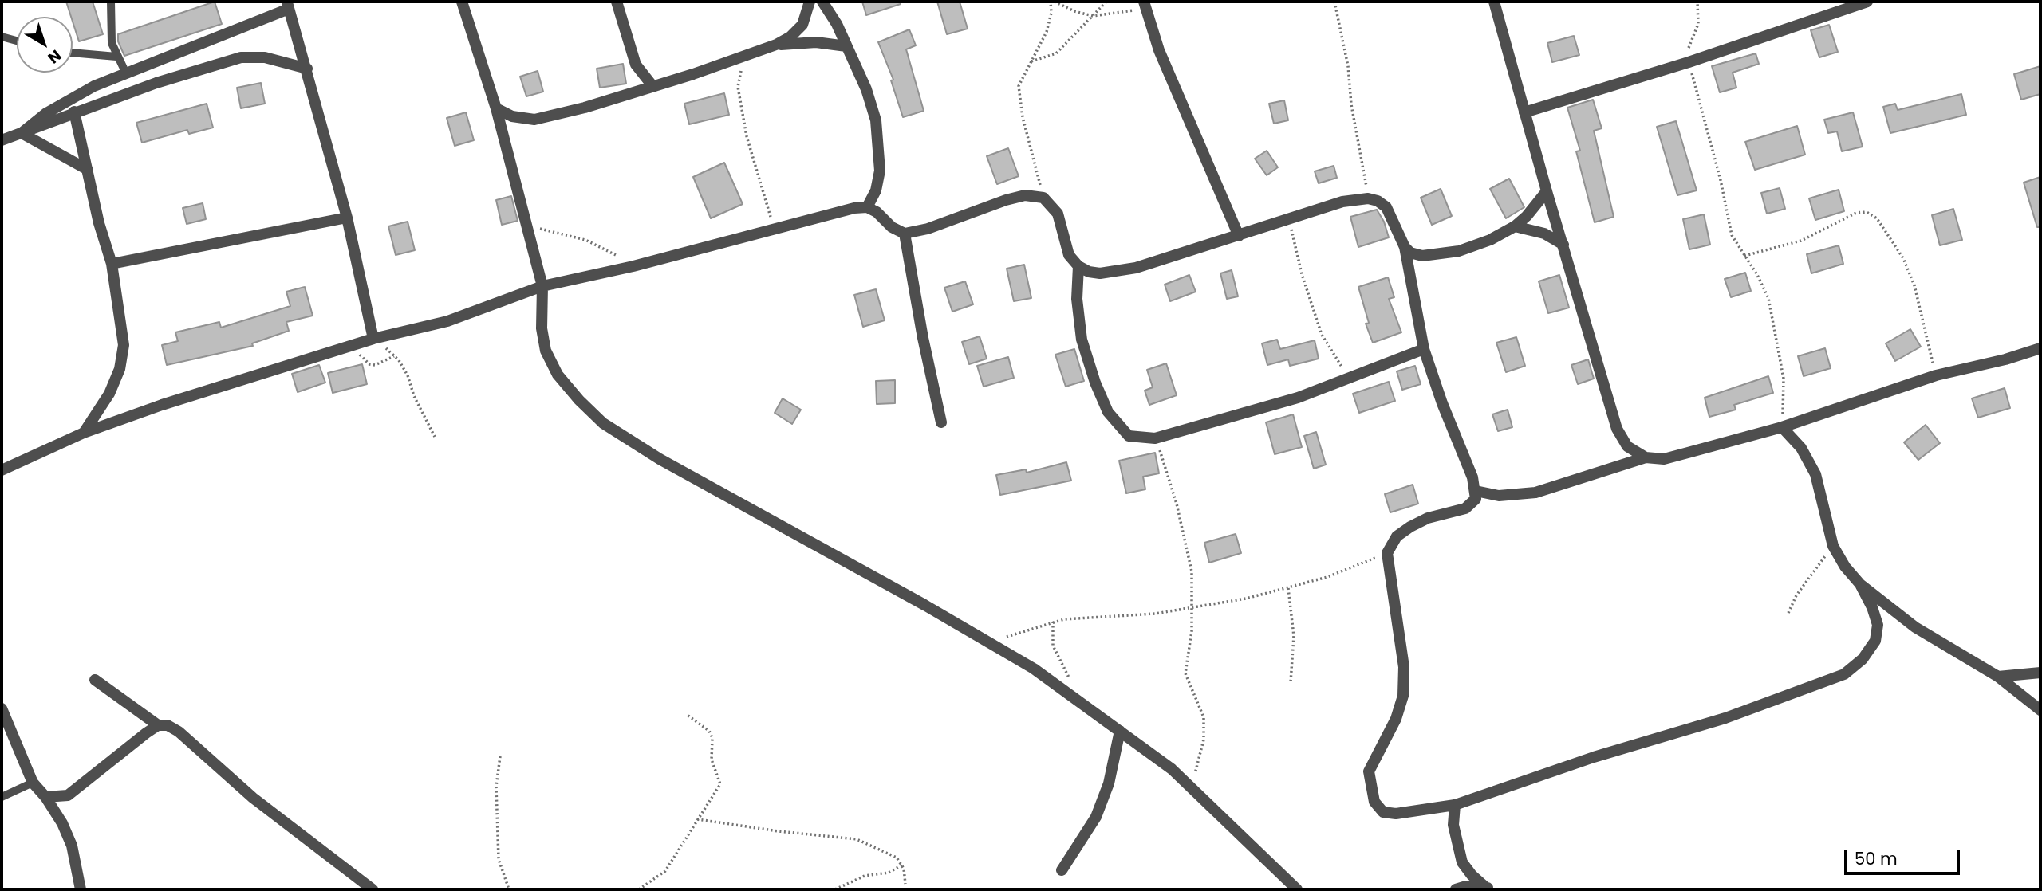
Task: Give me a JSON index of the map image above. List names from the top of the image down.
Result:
{
  "scale_bar": "50 m",
  "north": "bottom right"
}
